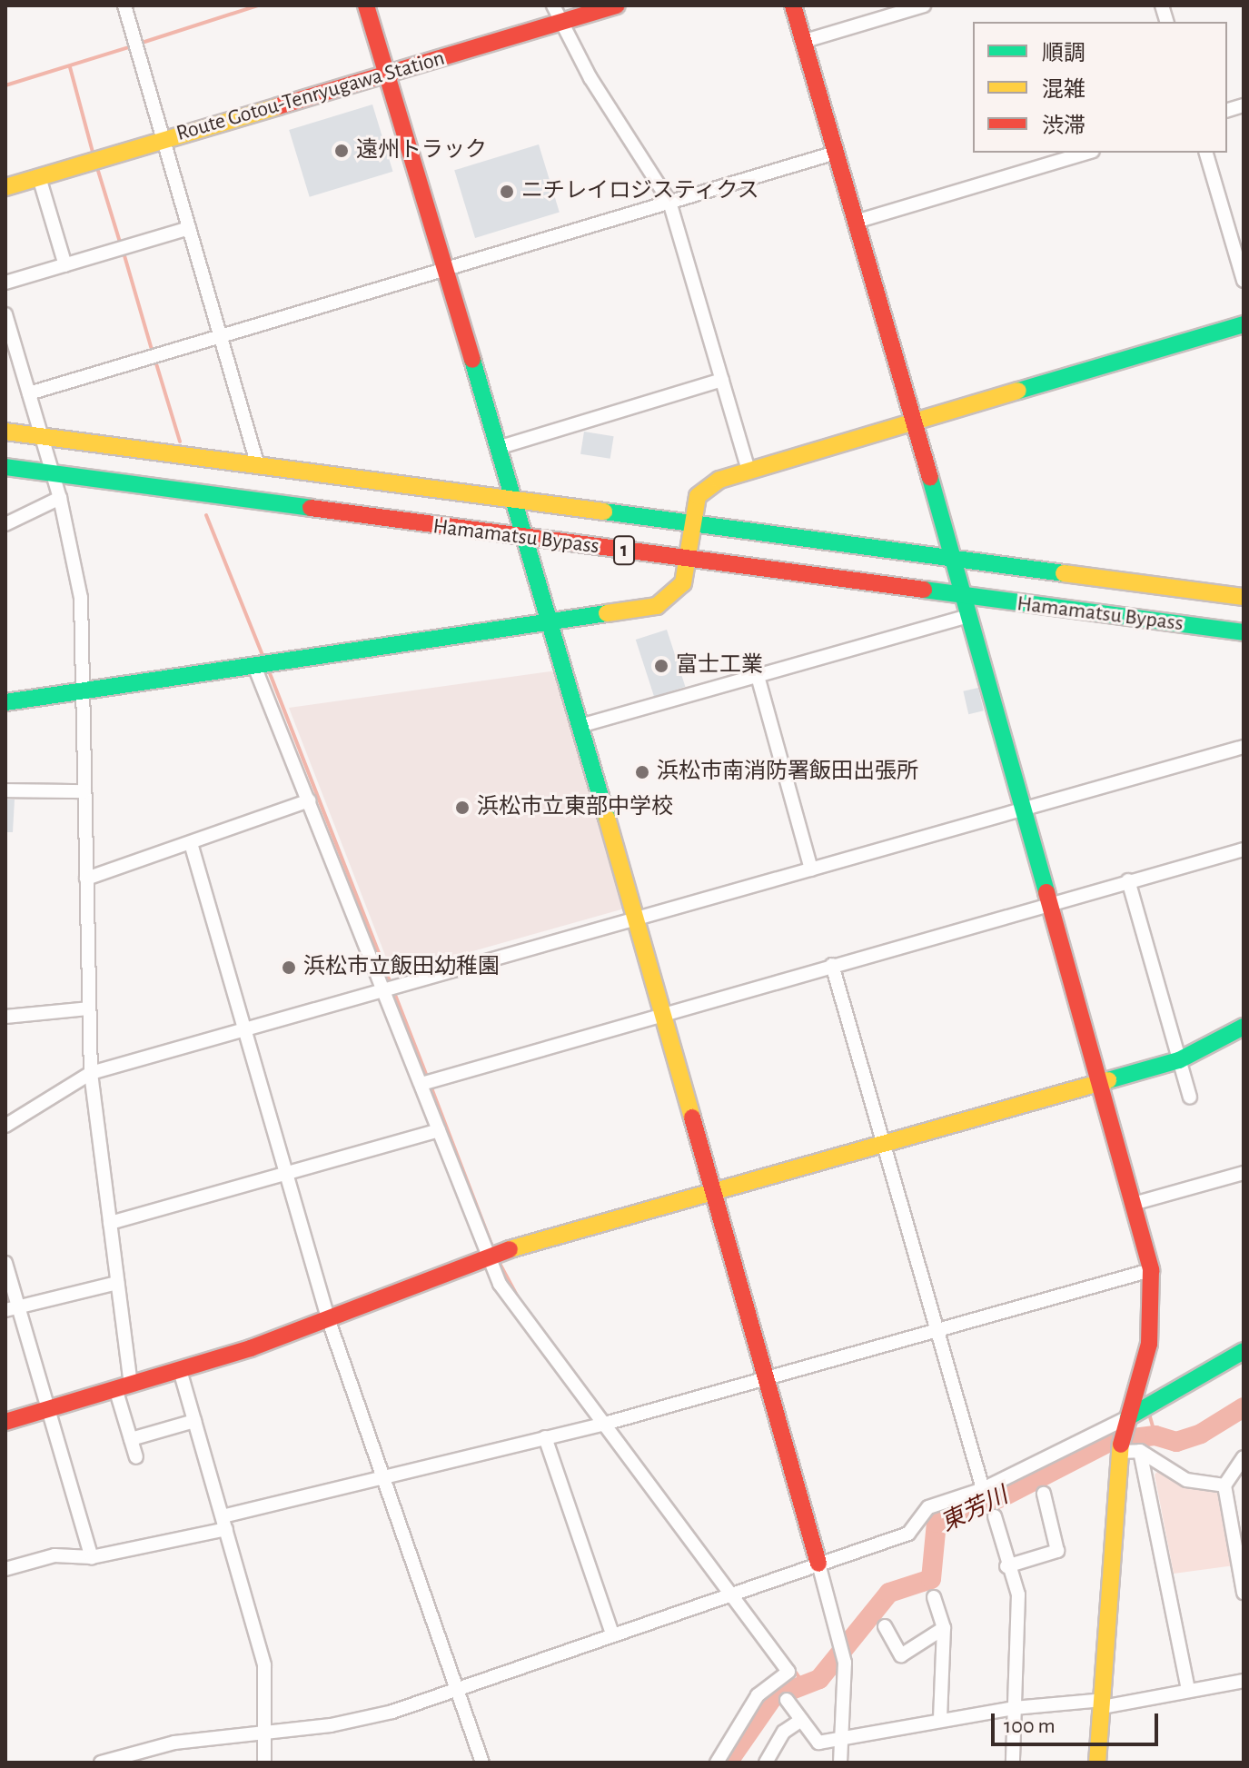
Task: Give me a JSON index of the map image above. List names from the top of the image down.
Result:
{
  "streets": {
    "main road": ["Route Gotou-Tenryugawa Station", "Hamamatsu Bypass", "1"]
  },
  "water": ["東芳川"],
  "places": [
    "遠州トラック",
    "ニチレイロジスティクス",
    "富士工業",
    "浜松市南消防署飯田出張所",
    "浜松市立東部中学校",
    "浜松市立飯田幼稚園"
  ],
  "legend": ["順調", "混雑", "渋滞"],
  "scale_bar": "100 m"
}
